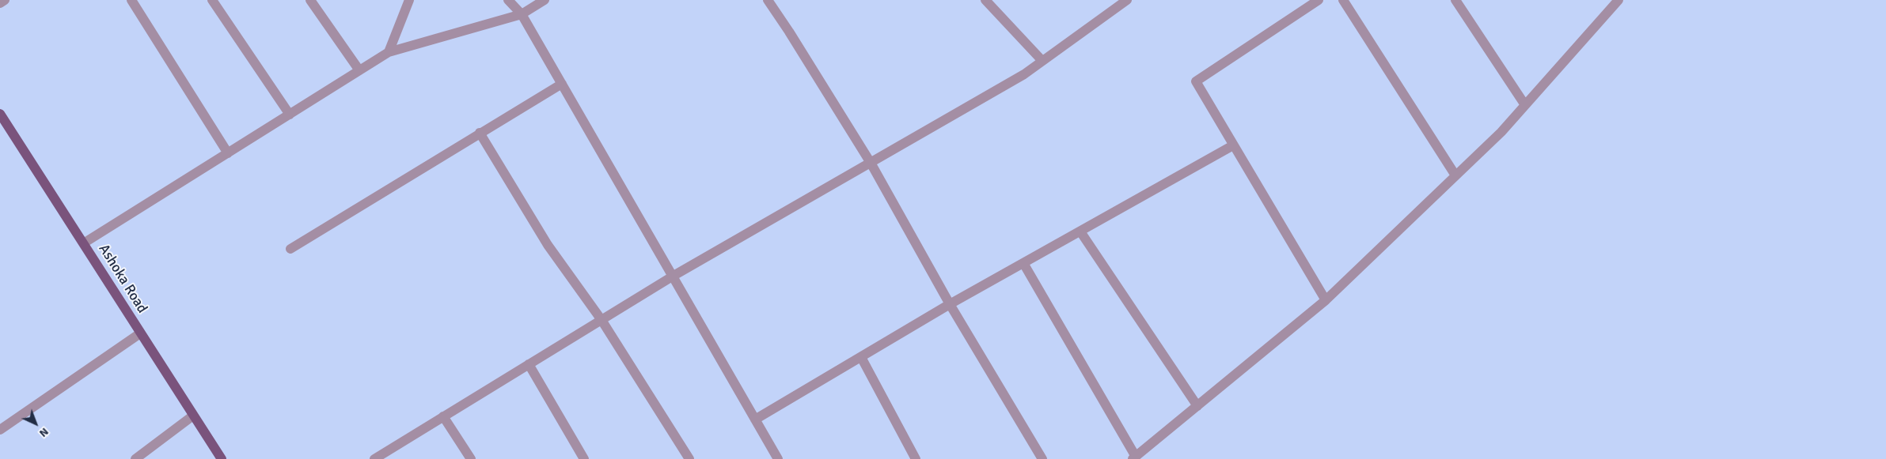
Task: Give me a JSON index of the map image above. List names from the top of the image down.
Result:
{
  "streets": {
    "main road": ["Ashoka Road"]
  },
  "north": "bottom right"
}
